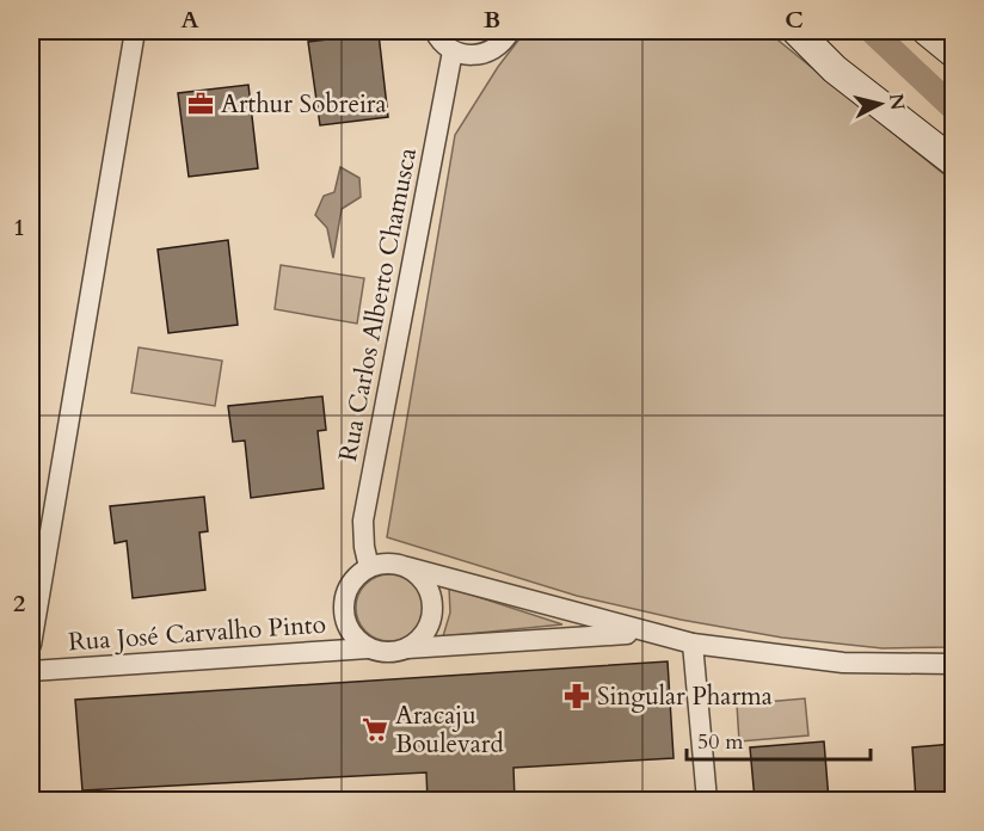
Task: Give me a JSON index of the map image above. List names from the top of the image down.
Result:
{
  "streets": {
    "street": ["Rua Carlos Alberto Chamusca", "Rua José Carvalho Pinto"]
  },
  "crossings": [
    ["Rua Carlos Alberto Chamusca", "Rua José Carvalho Pinto"]
  ],
  "places": {
    "office": ["Arthur Sobreira"],
    "pharmacy": ["Singular Pharma"],
    "supermarket": ["Aracaju Boulevard"]
  },
  "scale_bar": "50 m",
  "north": "right",
  "grid": {
    "columns": ["A", "B", "C"],
    "rows": ["1", "2"]
  }
}
